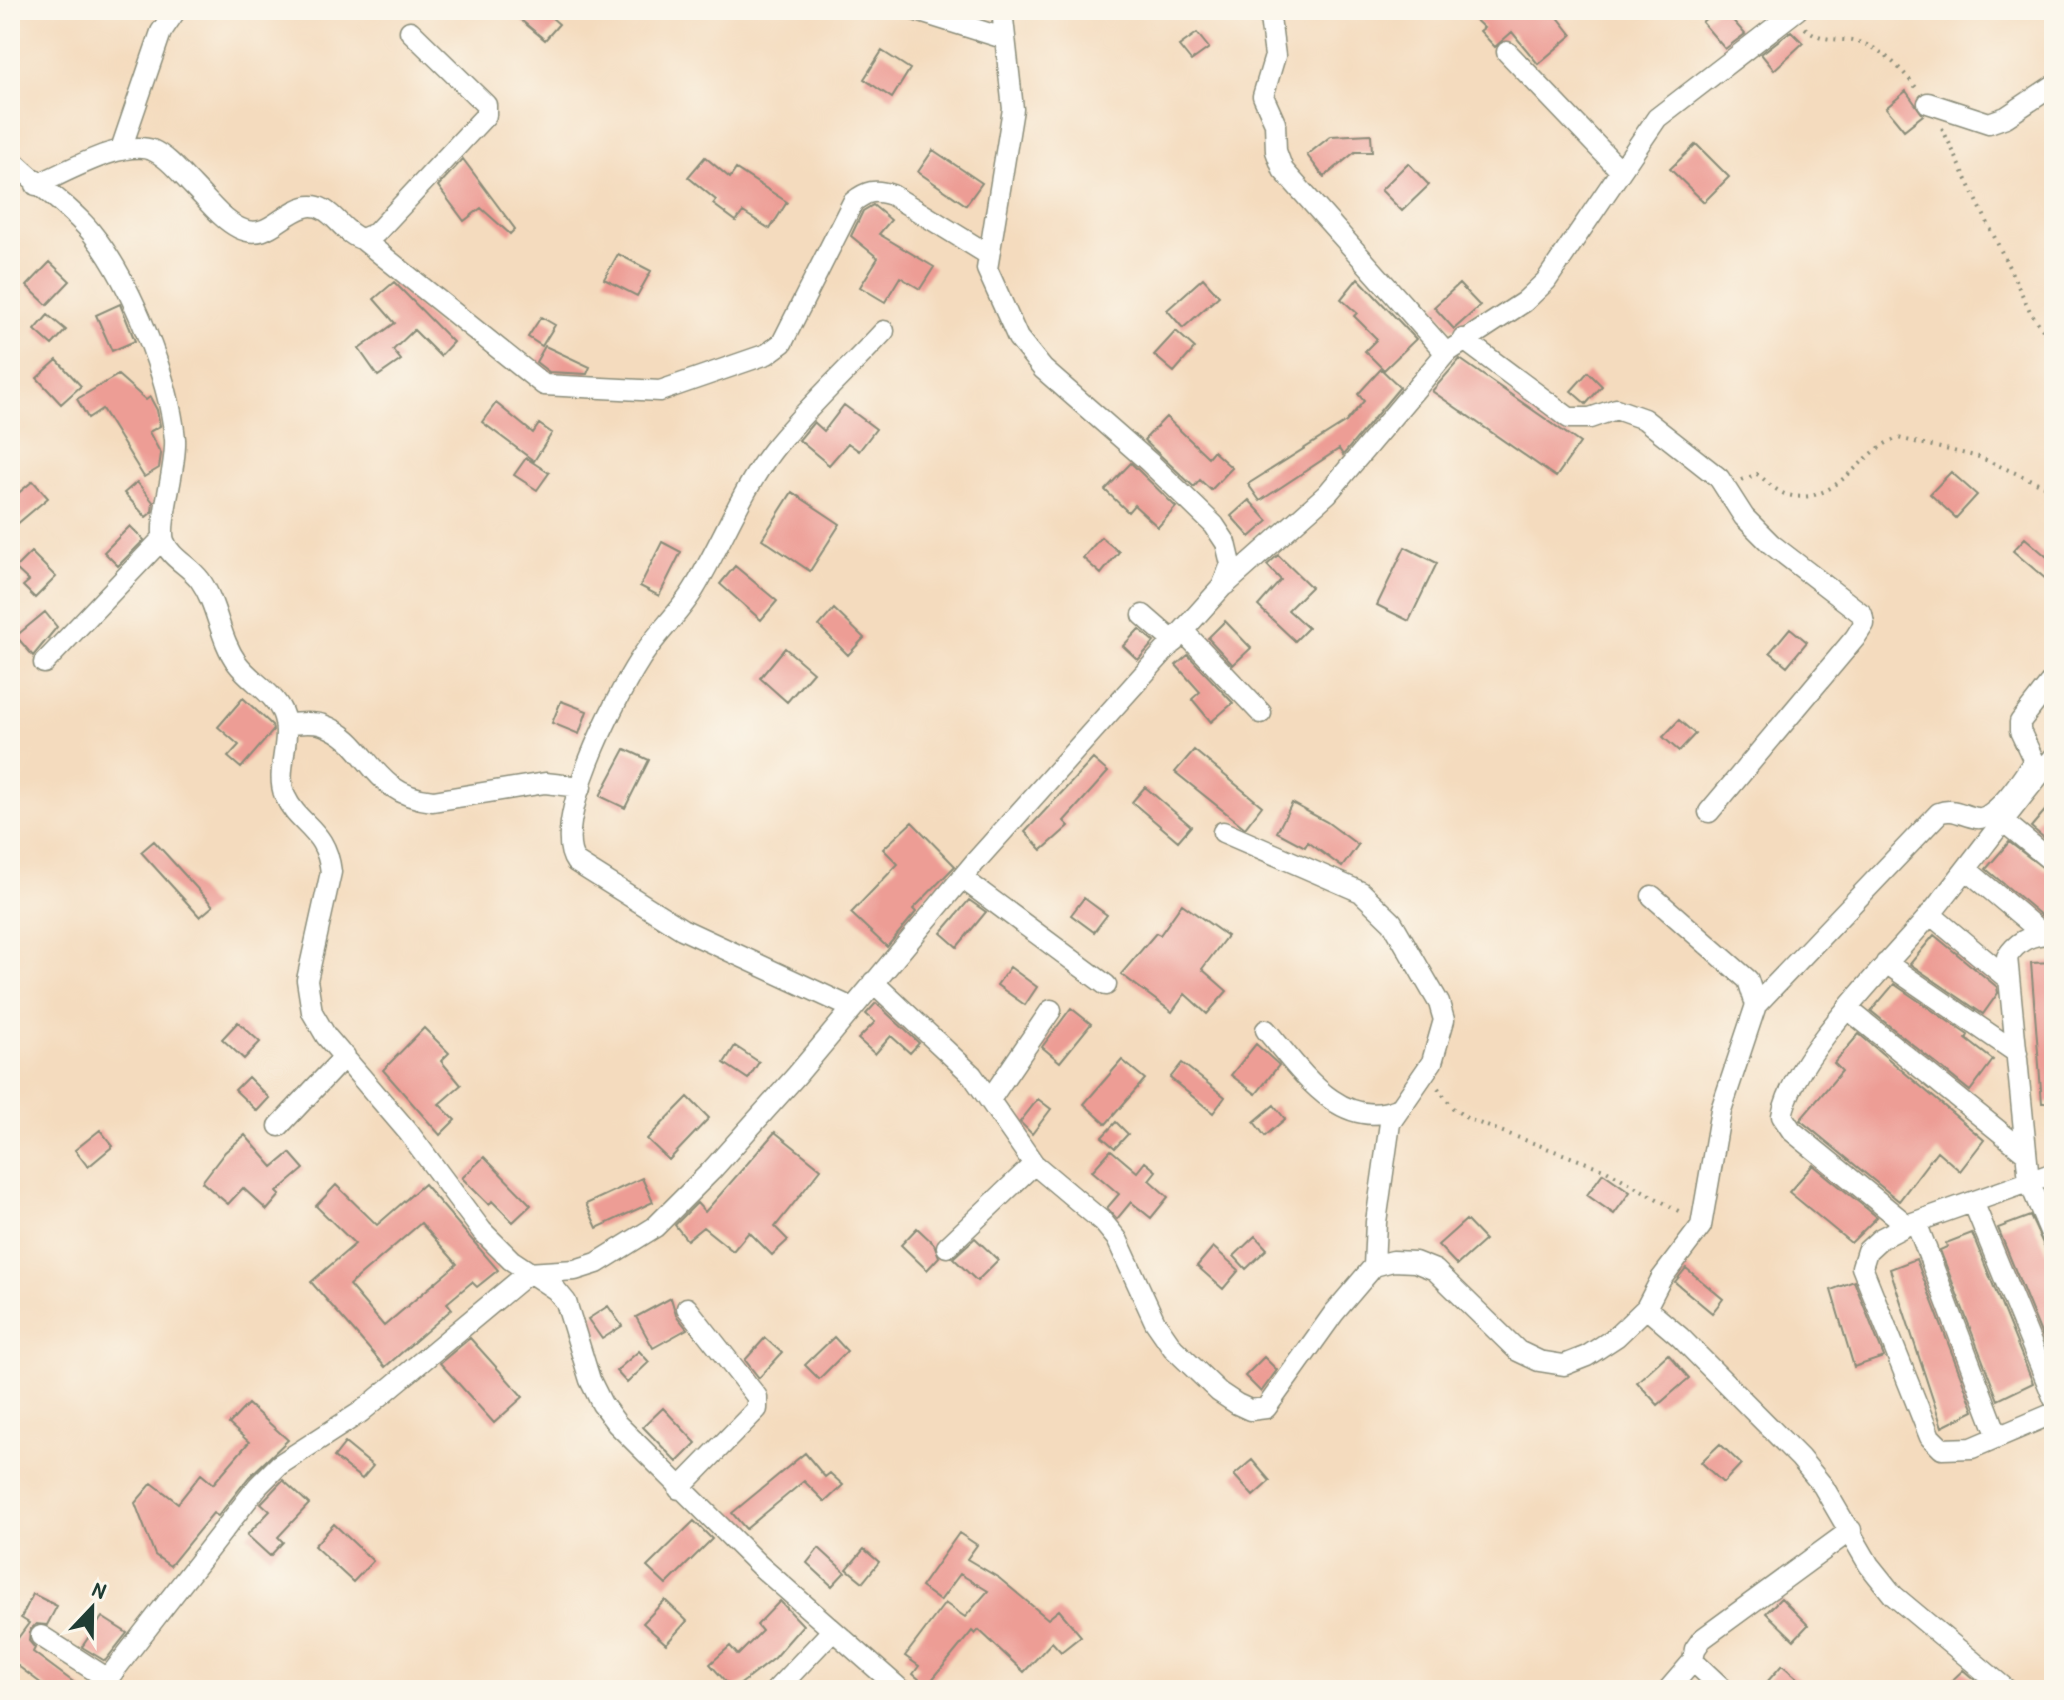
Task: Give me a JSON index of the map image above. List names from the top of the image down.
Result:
{
  "north": "top"
}
